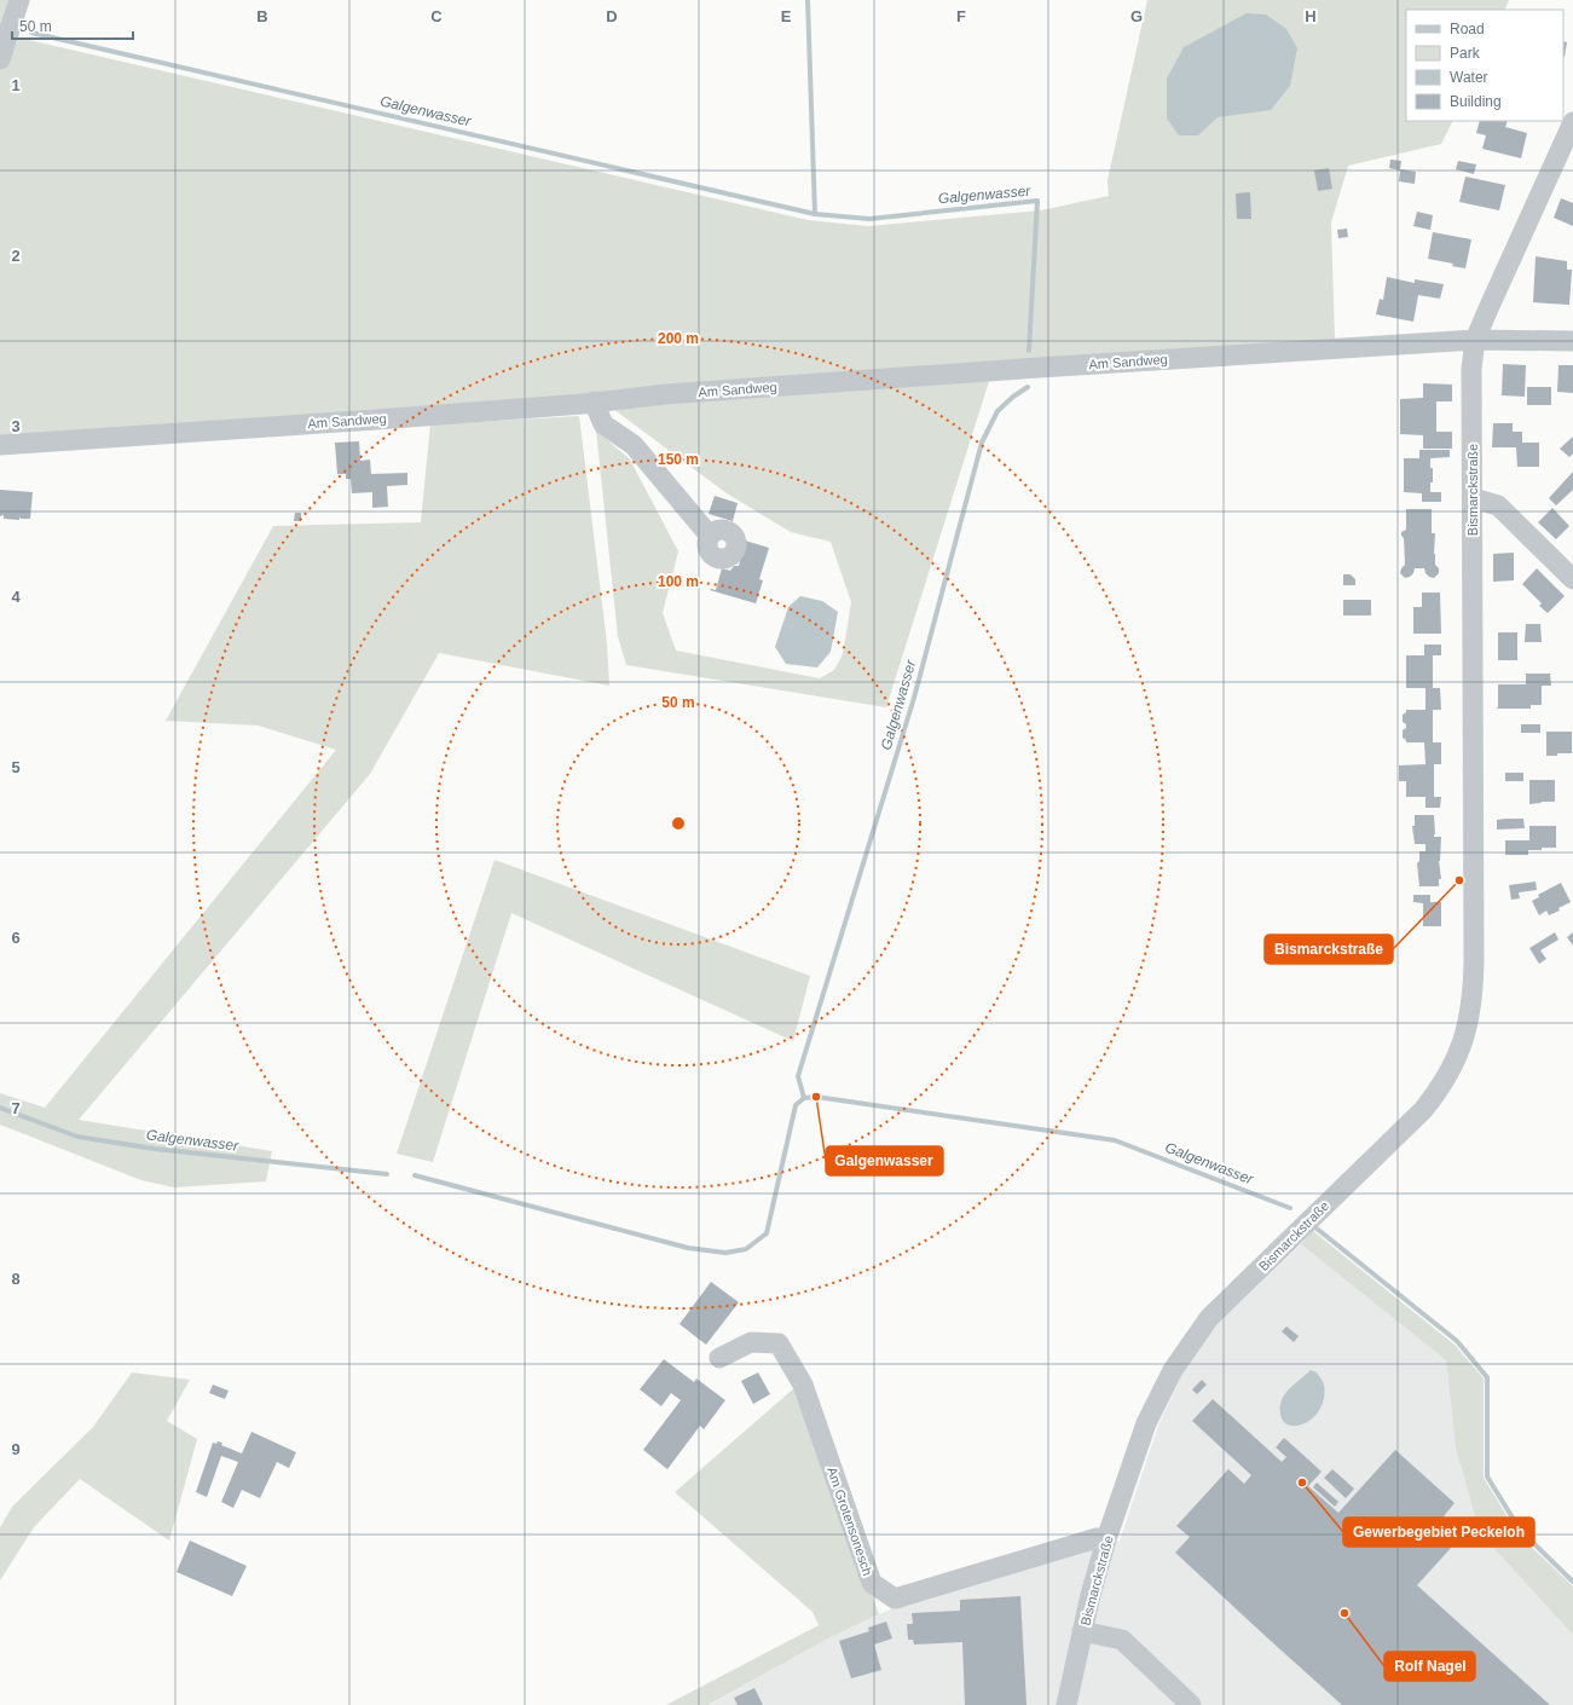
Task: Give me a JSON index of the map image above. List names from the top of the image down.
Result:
{
  "streets": {
    "street": ["Am Sandweg", "Bismarckstraße", "Am Grotensonesch"]
  },
  "crossings": [
    ["Am Sandweg", "Bismarckstraße"],
    ["Bismarckstraße", "Am Grotensonesch"]
  ],
  "water": ["Galgenwasser"],
  "places": [
    "Bismarckstraße",
    "Galgenwasser",
    "Gewerbegebiet Peckeloh",
    "Rolf Nagel"
  ],
  "legend": [
    "Road",
    "Park",
    "Water",
    "Building"
  ],
  "scale_bar": "50 m",
  "grid": {
    "columns": [
      "B",
      "C",
      "D",
      "E",
      "F",
      "G",
      "H"
    ],
    "rows": [
      "1",
      "2",
      "3",
      "4",
      "5",
      "6",
      "7",
      "8",
      "9"
    ]
  },
  "rings": [
    "200 m",
    "150 m",
    "100 m",
    "50 m"
  ]
}
